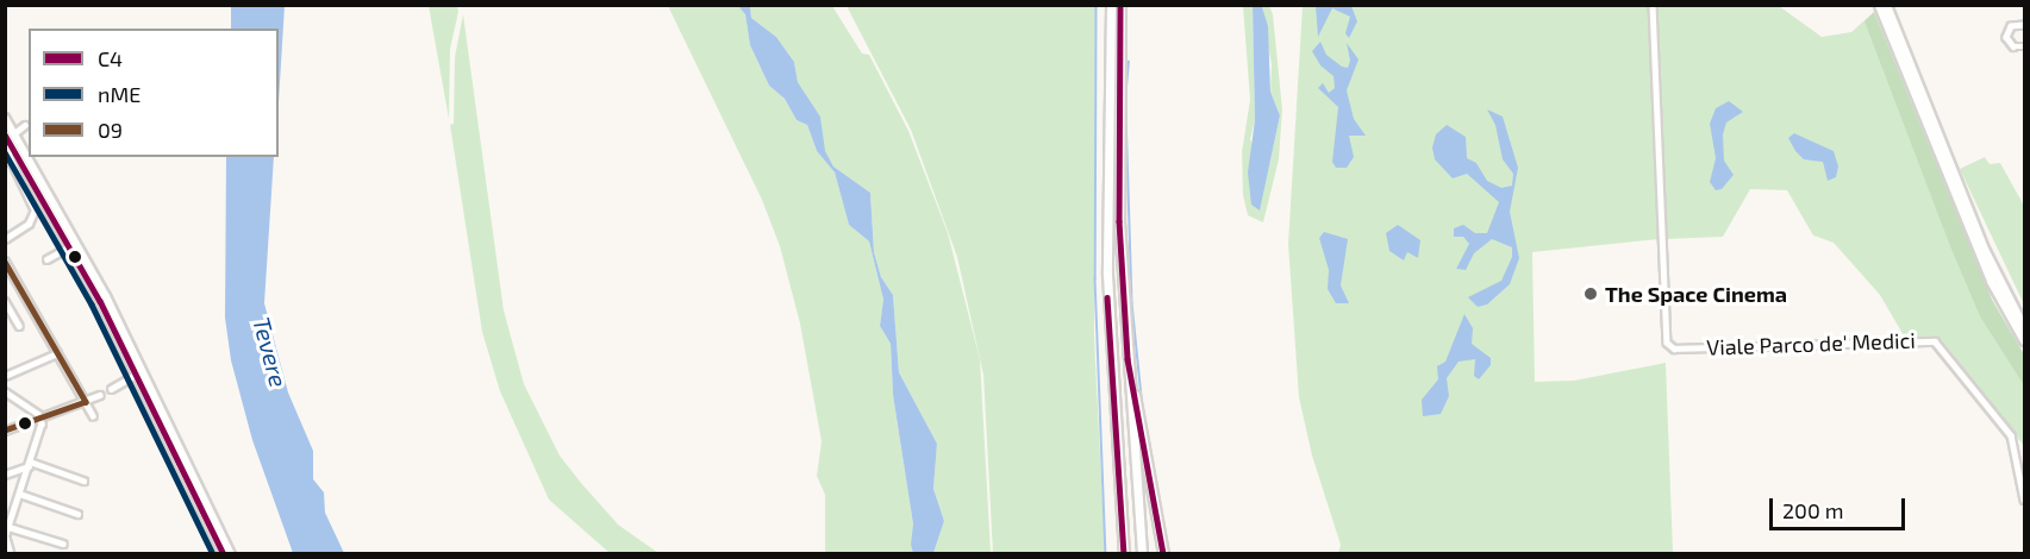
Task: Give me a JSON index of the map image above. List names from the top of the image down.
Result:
{
  "streets": {
    "street": ["Viale Parco de' Medici"]
  },
  "water": ["Tevere"],
  "places": ["The Space Cinema"],
  "lines": ["transit line C4", "transit line nME", "transit line 09"],
  "legend": ["C4", "nME", "09"],
  "scale_bar": "200 m"
}
